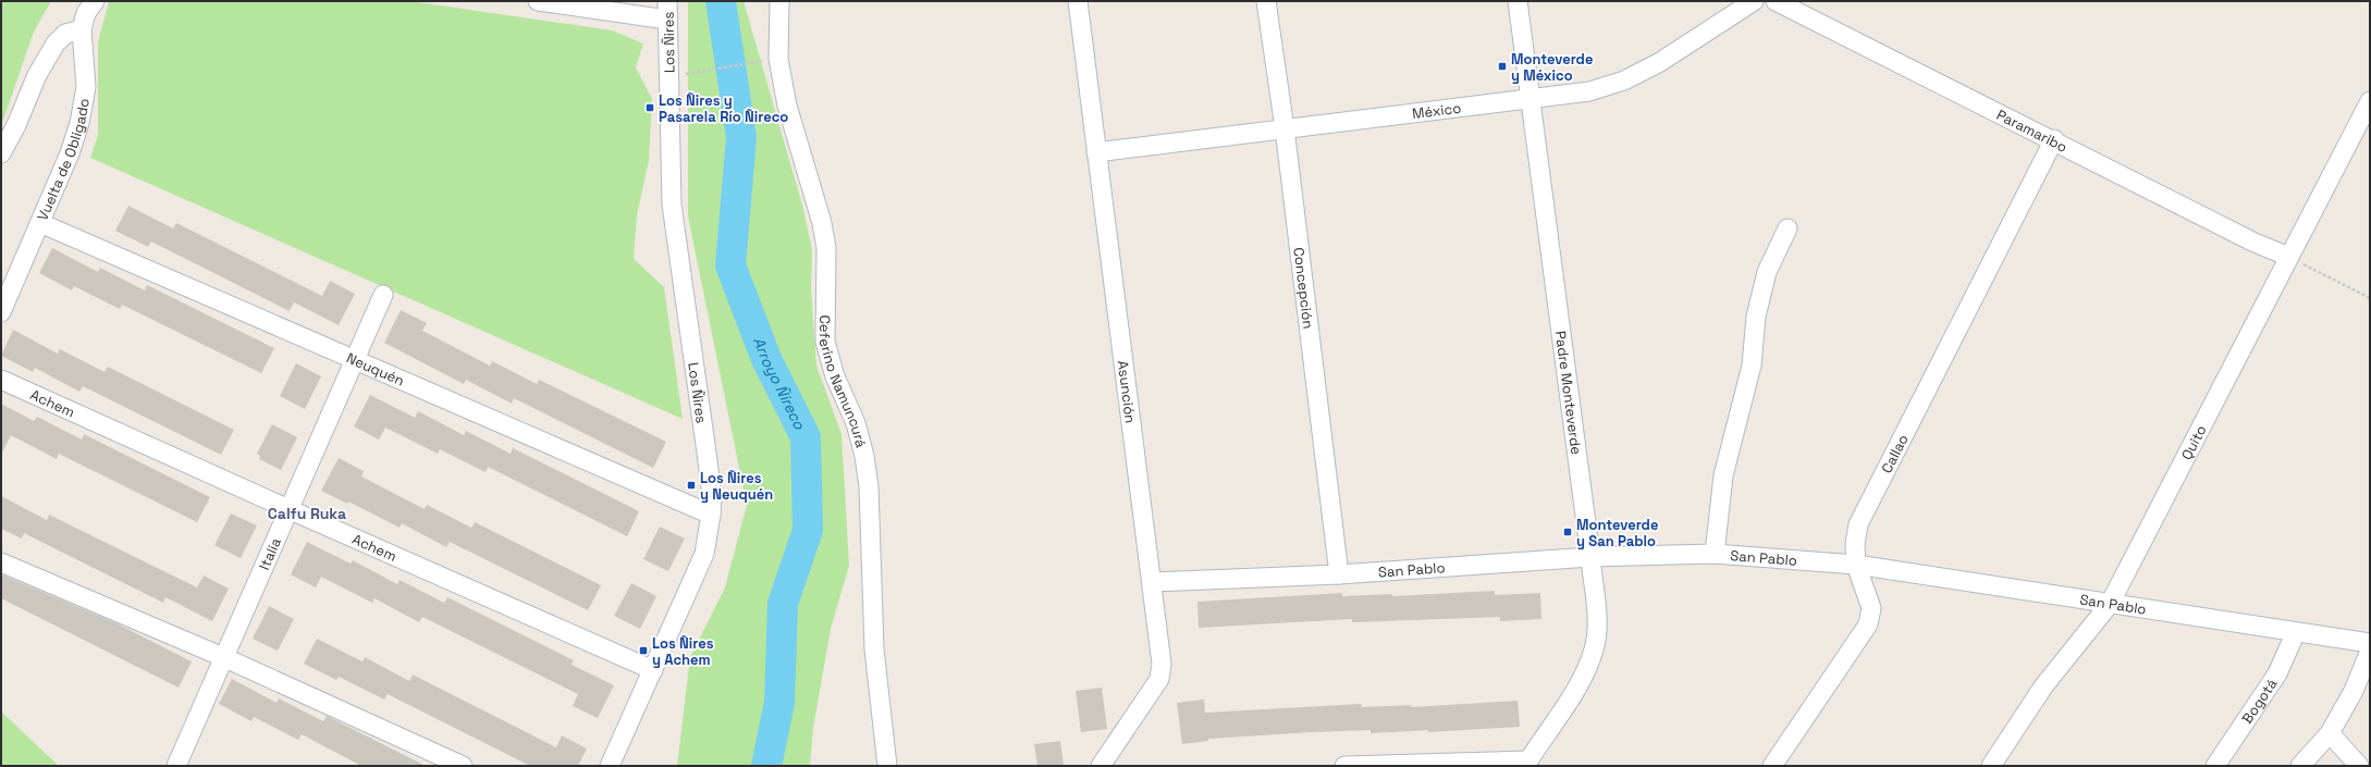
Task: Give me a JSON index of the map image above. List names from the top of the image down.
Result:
{
  "streets": {
    "street": [
      "Los Ñires",
      "México",
      "Paramaribo",
      "Vuelta de Obligado",
      "Concepción",
      "Neuquén",
      "Ceferino Namuncurá",
      "Asunción",
      "Padre Monteverde",
      "Achem",
      "Quito",
      "Callao",
      "Italia",
      "San Pablo",
      "Bogotá"
    ]
  },
  "crossings": [
    ["Los Ñires", "Neuquén"],
    ["Los Ñires", "Achem"],
    ["México", "Concepción"],
    ["México", "Asunción"],
    ["México", "Padre Monteverde"],
    ["Paramaribo", "Quito"],
    ["Paramaribo", "Callao"],
    ["Vuelta de Obligado", "Neuquén"],
    ["Concepción", "San Pablo"],
    ["Neuquén", "Italia"],
    ["Asunción", "San Pablo"],
    ["Padre Monteverde", "San Pablo"],
    ["Achem", "Italia"],
    ["Quito", "San Pablo"],
    ["Callao", "San Pablo"],
    ["San Pablo", "Bogotá"]
  ],
  "districts": ["Calfu Ruka"],
  "water": ["Arroyo Ñireco"],
  "places": {
    "transit": [
      "Monteverde y México",
      "Los Ñires y Pasarela Río Ñireco",
      "Los Ñires y Neuquén",
      "Monteverde y San Pablo",
      "Los Ñires y Achem"
    ]
  }
}
